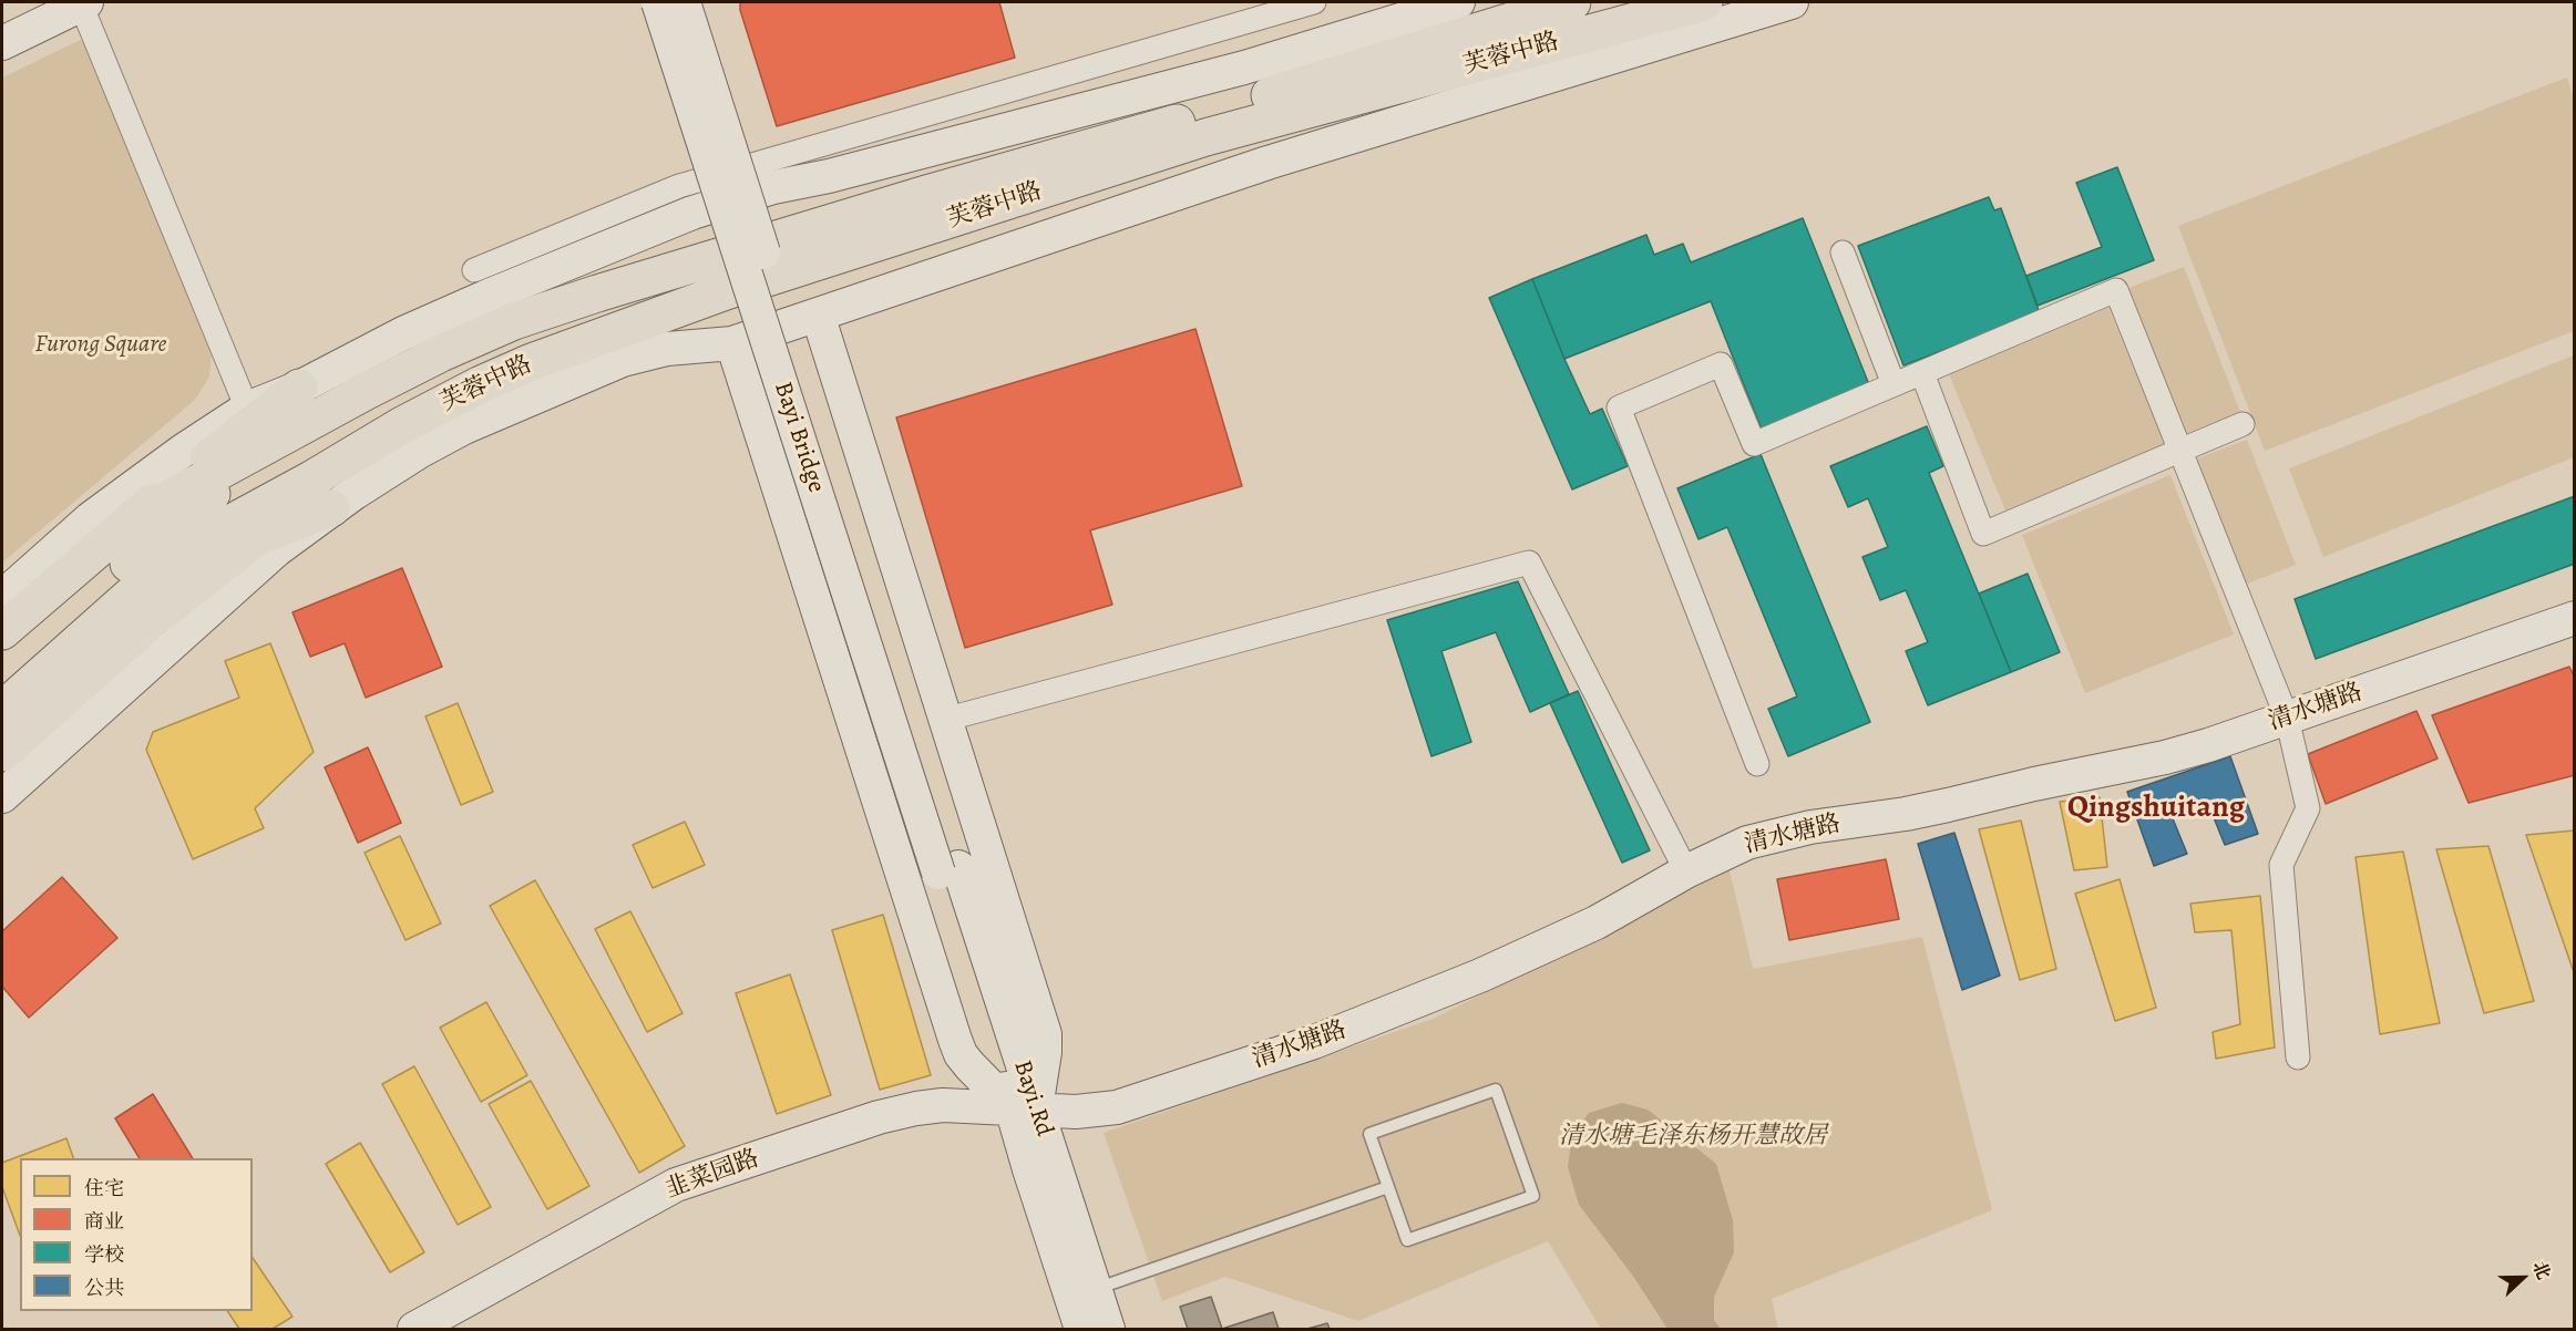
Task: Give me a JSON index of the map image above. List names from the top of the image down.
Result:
{
  "streets": {
    "main road": ["芙蓉中路"],
    "street": [
      "Bayi Bridge",
      "清水塘路",
      "Bayi.Rd",
      "韭菜园路"
    ]
  },
  "crossings": [
    ["Bayi Bridge", "Bayi.Rd"],
    ["清水塘路", "Bayi.Rd"],
    ["清水塘路", "韭菜园路"],
    ["Bayi.Rd", "韭菜园路"]
  ],
  "districts": ["Qingshuitang"],
  "parks": ["Furong Square", "清水塘毛泽东杨开慧故居"],
  "legend": [
    "住宅",
    "商业",
    "学校",
    "公共"
  ],
  "north": "right"
}
